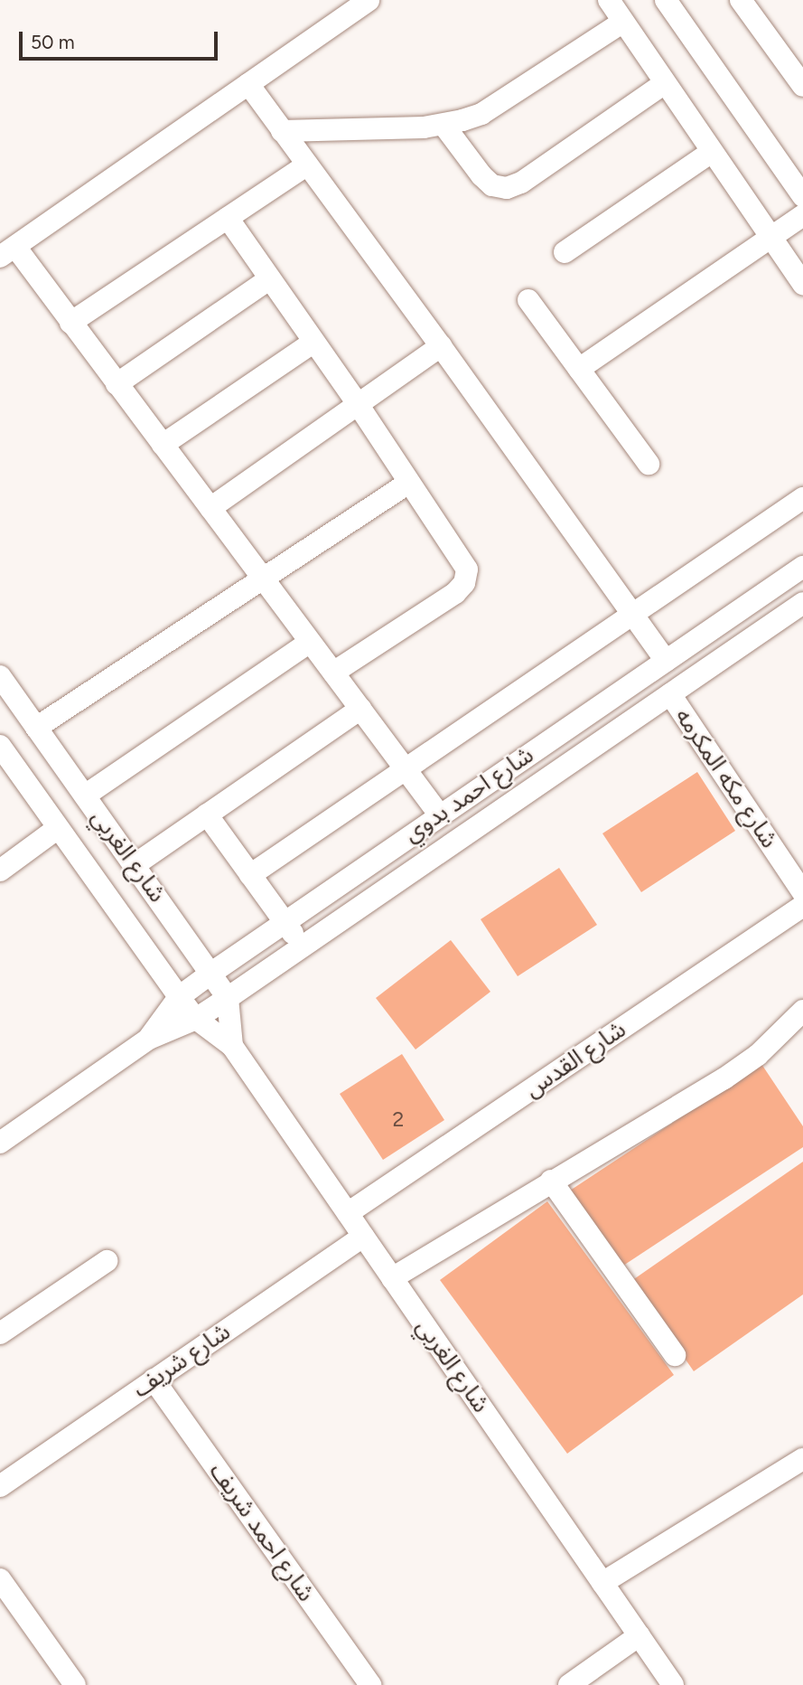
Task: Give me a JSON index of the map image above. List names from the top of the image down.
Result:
{
  "streets": {
    "street": [
      "شارع مكه المكرمه",
      "شارع احمد بدوي",
      "شارع الغربي",
      "شارع القدس",
      "شارع شريف",
      "شارع احمد شريف"
    ]
  },
  "crossings": [
    ["شارع مكه المكرمه", "شارع احمد بدوي"],
    ["شارع احمد بدوي", "شارع الغربي"],
    ["شارع الغربي", "شارع القدس"],
    ["شارع الغربي", "شارع شريف"],
    ["شارع شريف", "شارع احمد شريف"]
  ],
  "house_numbers": ["2"],
  "scale_bar": "50 m"
}
